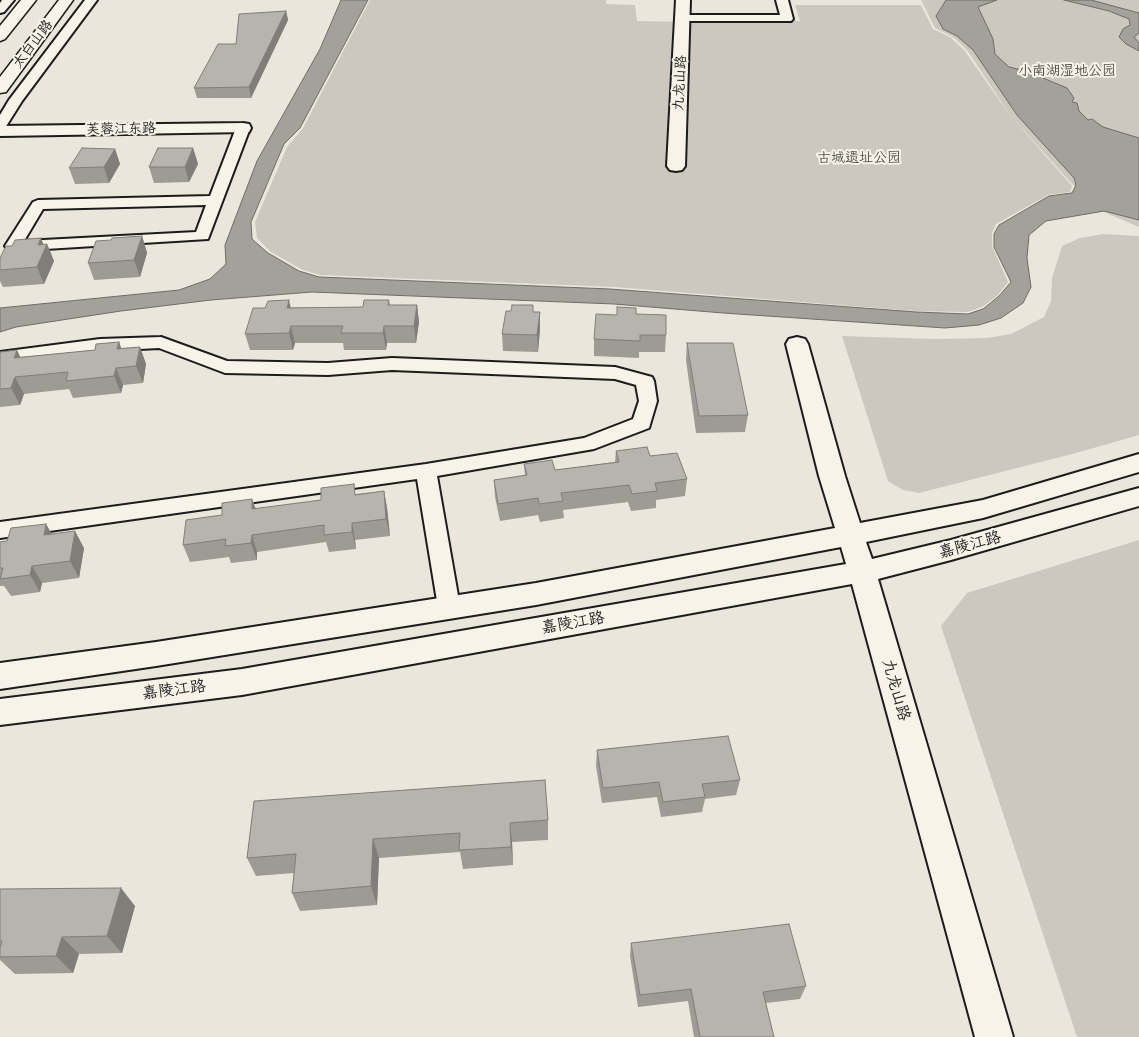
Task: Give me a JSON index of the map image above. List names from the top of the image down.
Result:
{
  "streets": {
    "main road": ["太白山路"],
    "street": ["九龙山路", "芙蓉江东路", "嘉陵江路"]
  },
  "crossings": [
    ["九龙山路", "嘉陵江路"]
  ],
  "parks": ["小南湖湿地公园", "古城遗址公园"]
}
